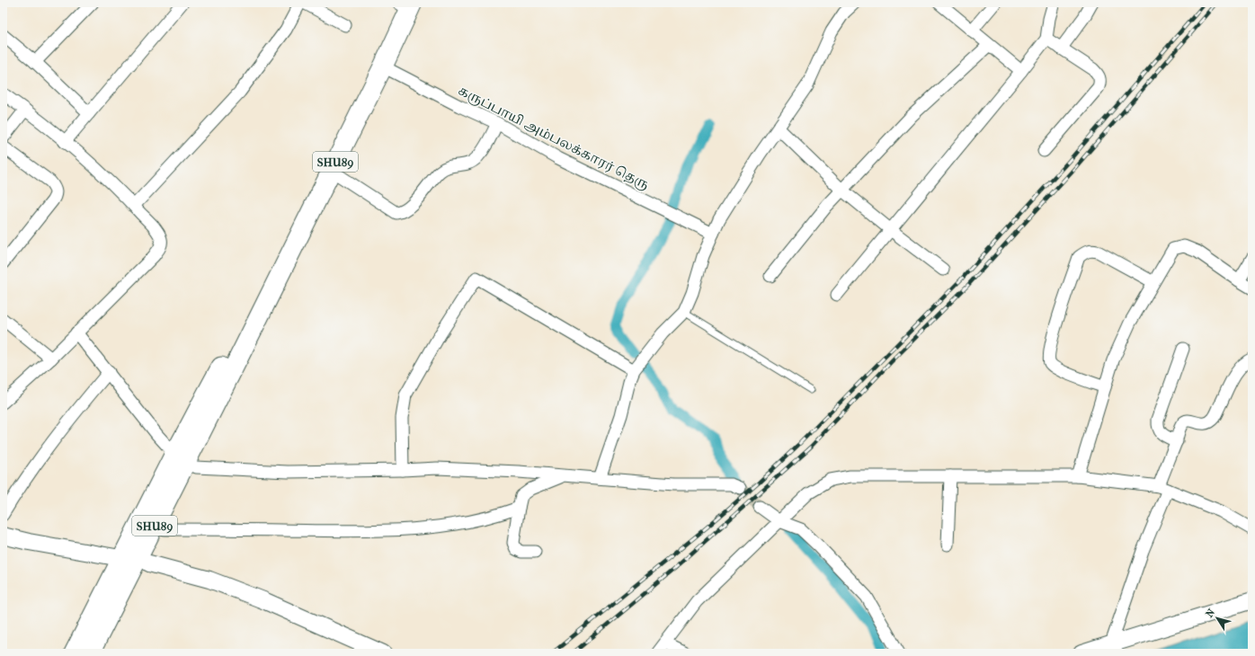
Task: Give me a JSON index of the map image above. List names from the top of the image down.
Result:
{
  "streets": {
    "main road": ["SHU89"],
    "street": ["கருப்பாயி அம்பலக்காரர் தெரு"]
  },
  "crossings": [
    ["கருப்பாயி அம்பலக்காரர் தெரு", "SHU89"]
  ],
  "north": "top left"
}
